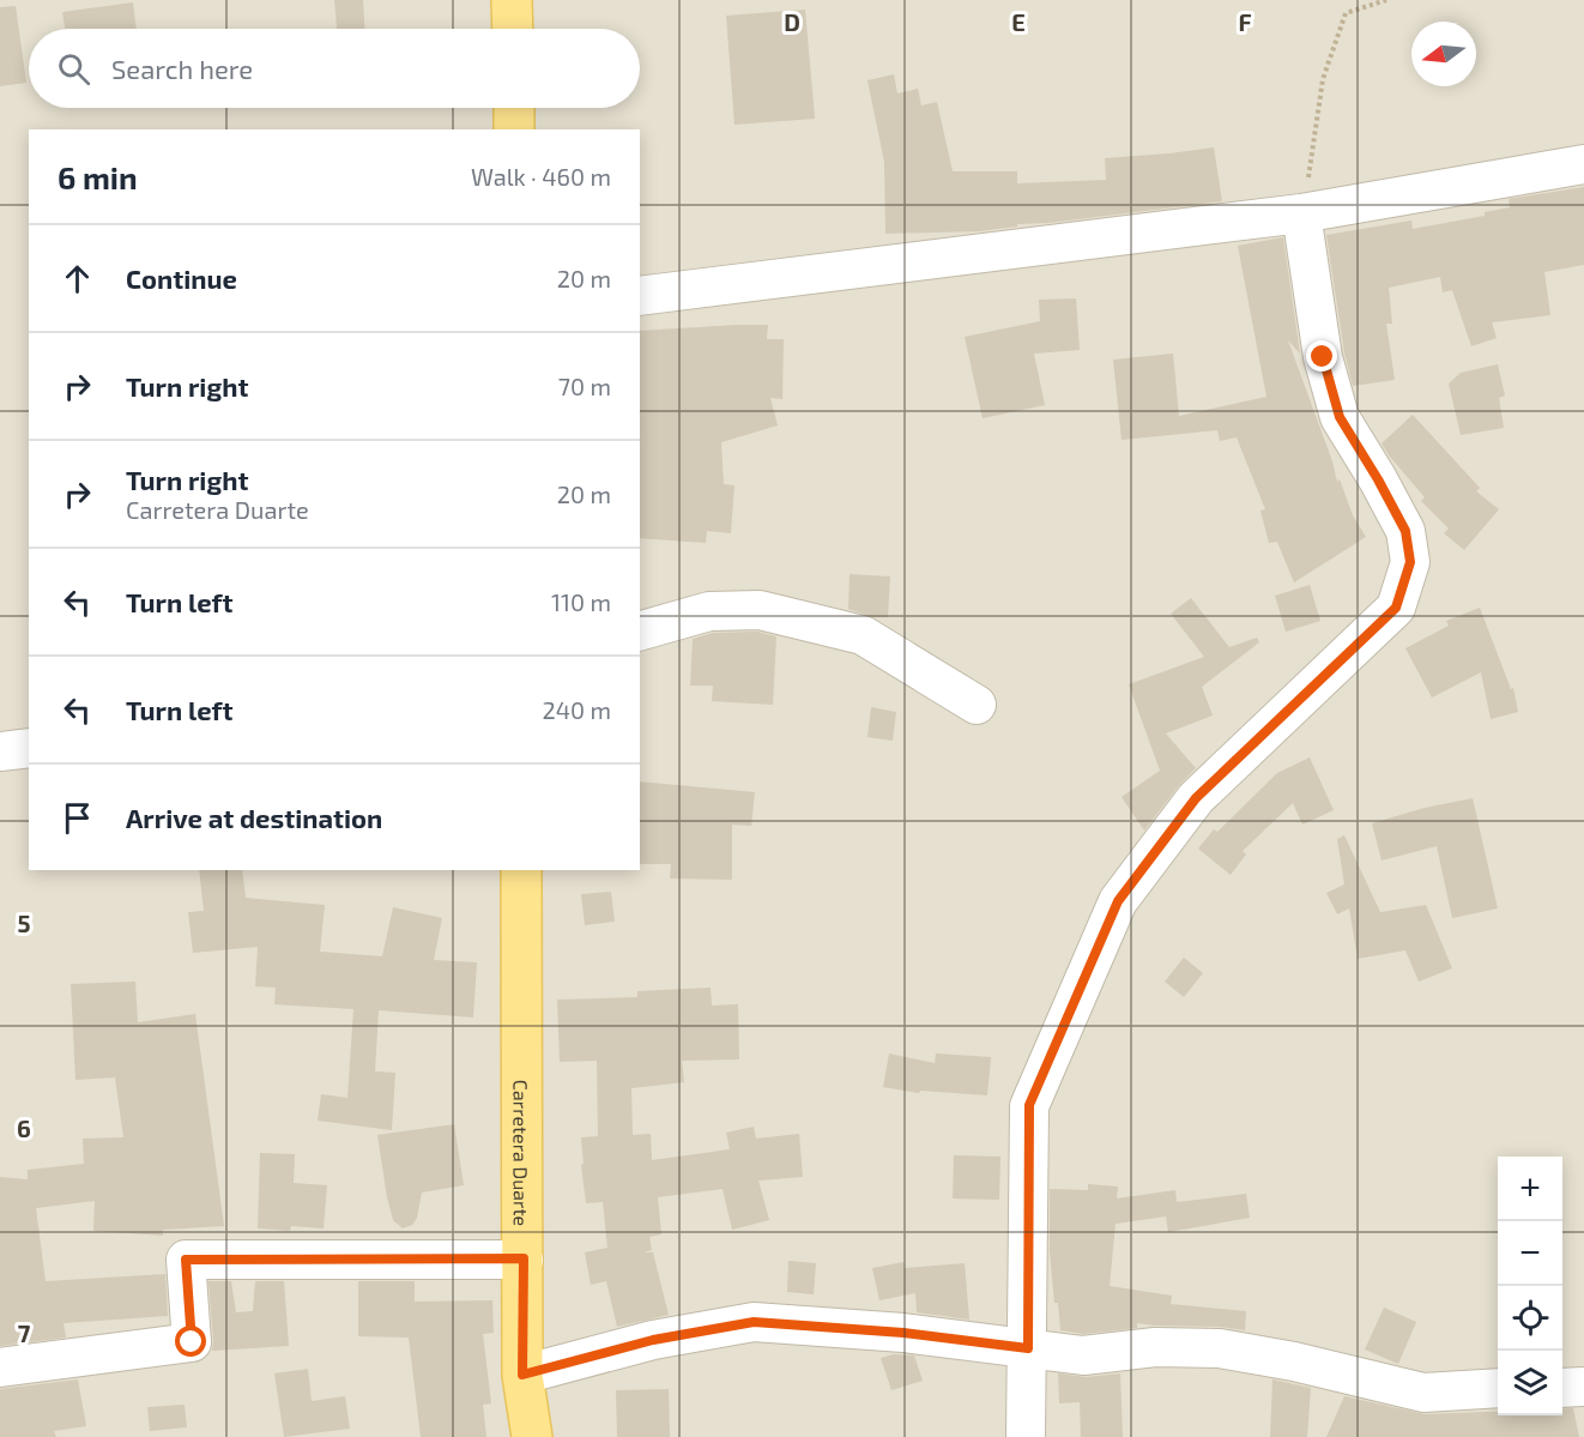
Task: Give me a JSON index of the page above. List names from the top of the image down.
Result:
{
  "streets": {
    "main road": ["Carretera Duarte"]
  },
  "north": "left",
  "page": {
    "search": "Search here",
    "heading": ["6 min", "Walk · 460 m"],
    "list": [
      ["Continue", "20 m"],
      ["Turn right", "70 m"],
      ["Turn right", "Carretera Duarte", "20 m"],
      ["Turn left", "110 m"],
      ["Turn left", "240 m"],
      "Arrive at destination"
    ],
    "map_buttons": ["+", "−"]
  },
  "grid": {
    "columns": ["D", "E", "F"],
    "rows": ["5", "6", "7"]
  }
}
